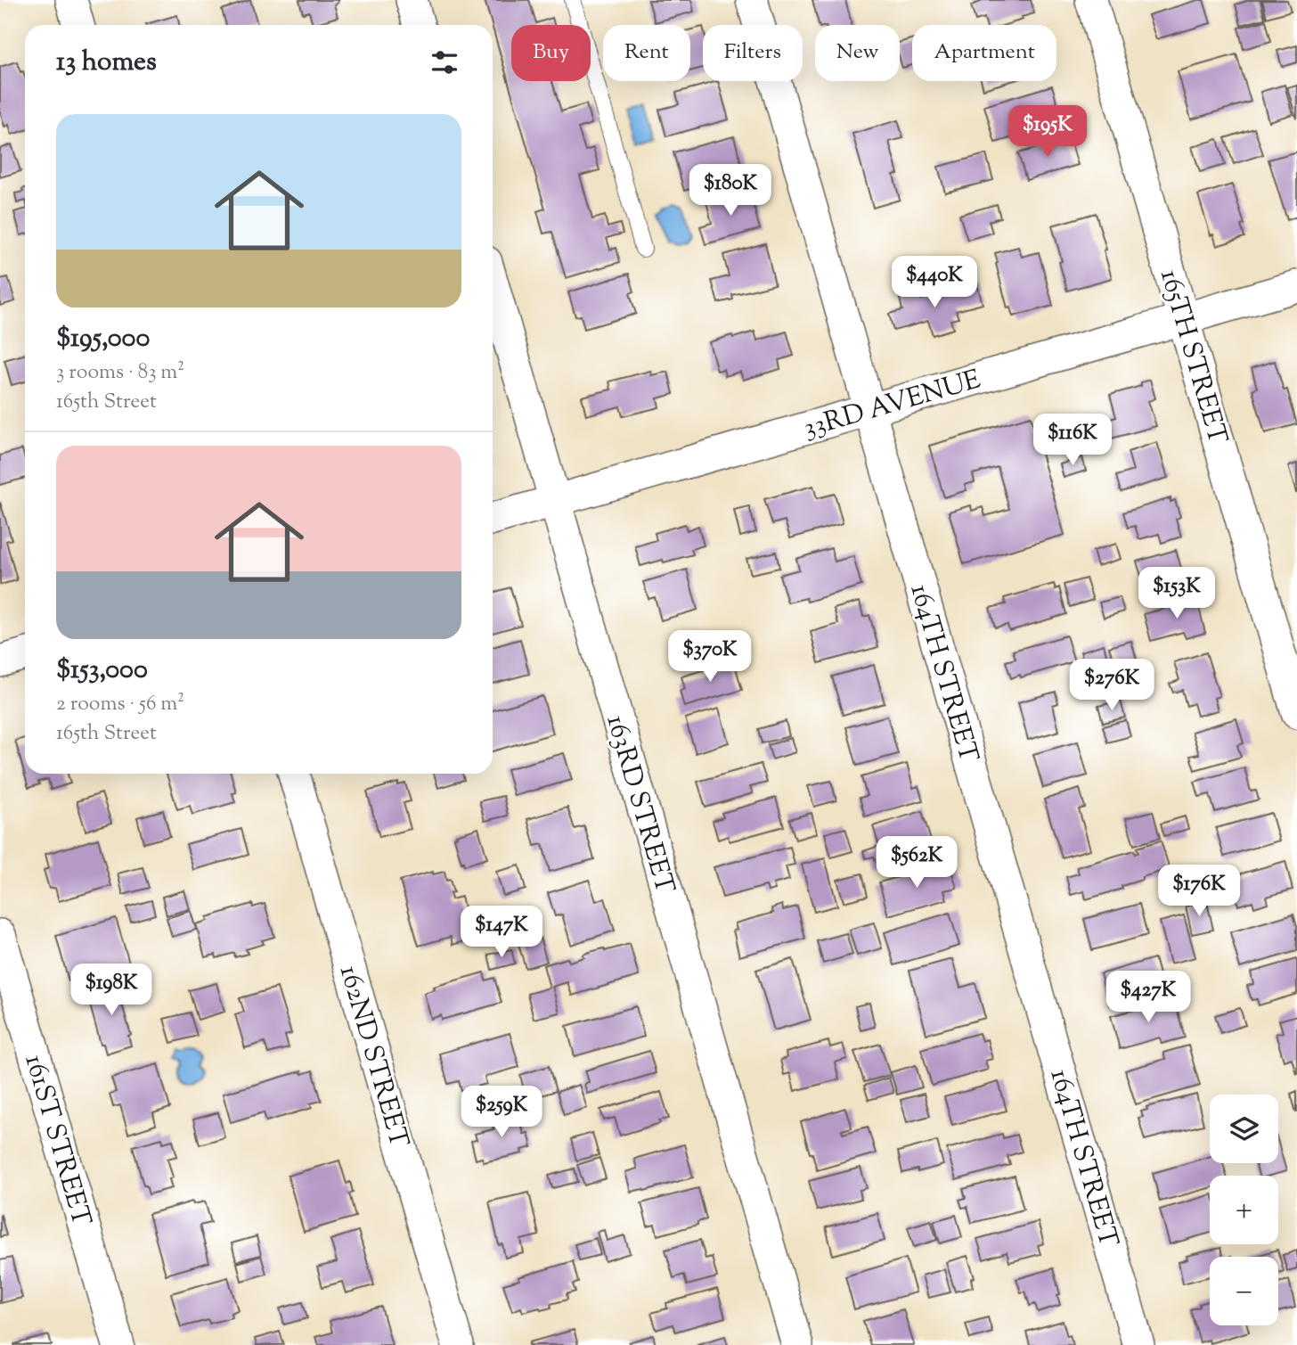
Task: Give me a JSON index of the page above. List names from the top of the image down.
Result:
{
  "streets": {
    "street": [
      "165TH STREET",
      "33RD AVENUE",
      "164TH STREET",
      "163RD STREET",
      "162ND STREET",
      "161ST STREET"
    ]
  },
  "crossings": [
    ["165TH STREET", "33RD AVENUE"],
    ["33RD AVENUE", "164TH STREET"],
    ["33RD AVENUE", "163RD STREET"]
  ],
  "page": {
    "chip": [
      "Buy",
      "Rent",
      "Filters",
      "New",
      "Apartment"
    ],
    "heading": "13 homes",
    "list": [
      {
        "name": "$195,000",
        "note": "3 rooms · 83 m² · 165th Street"
      },
      {
        "name": "$153,000",
        "note": "2 rooms · 56 m² · 165th Street"
      }
    ],
    "price": [
      "$195K",
      "$180K",
      "$440K",
      "$116K",
      "$153K",
      "$370K",
      "$276K",
      "$562K",
      "$176K",
      "$147K",
      "$198K",
      "$427K",
      "$259K"
    ],
    "map_buttons": ["+", "−"]
  }
}
